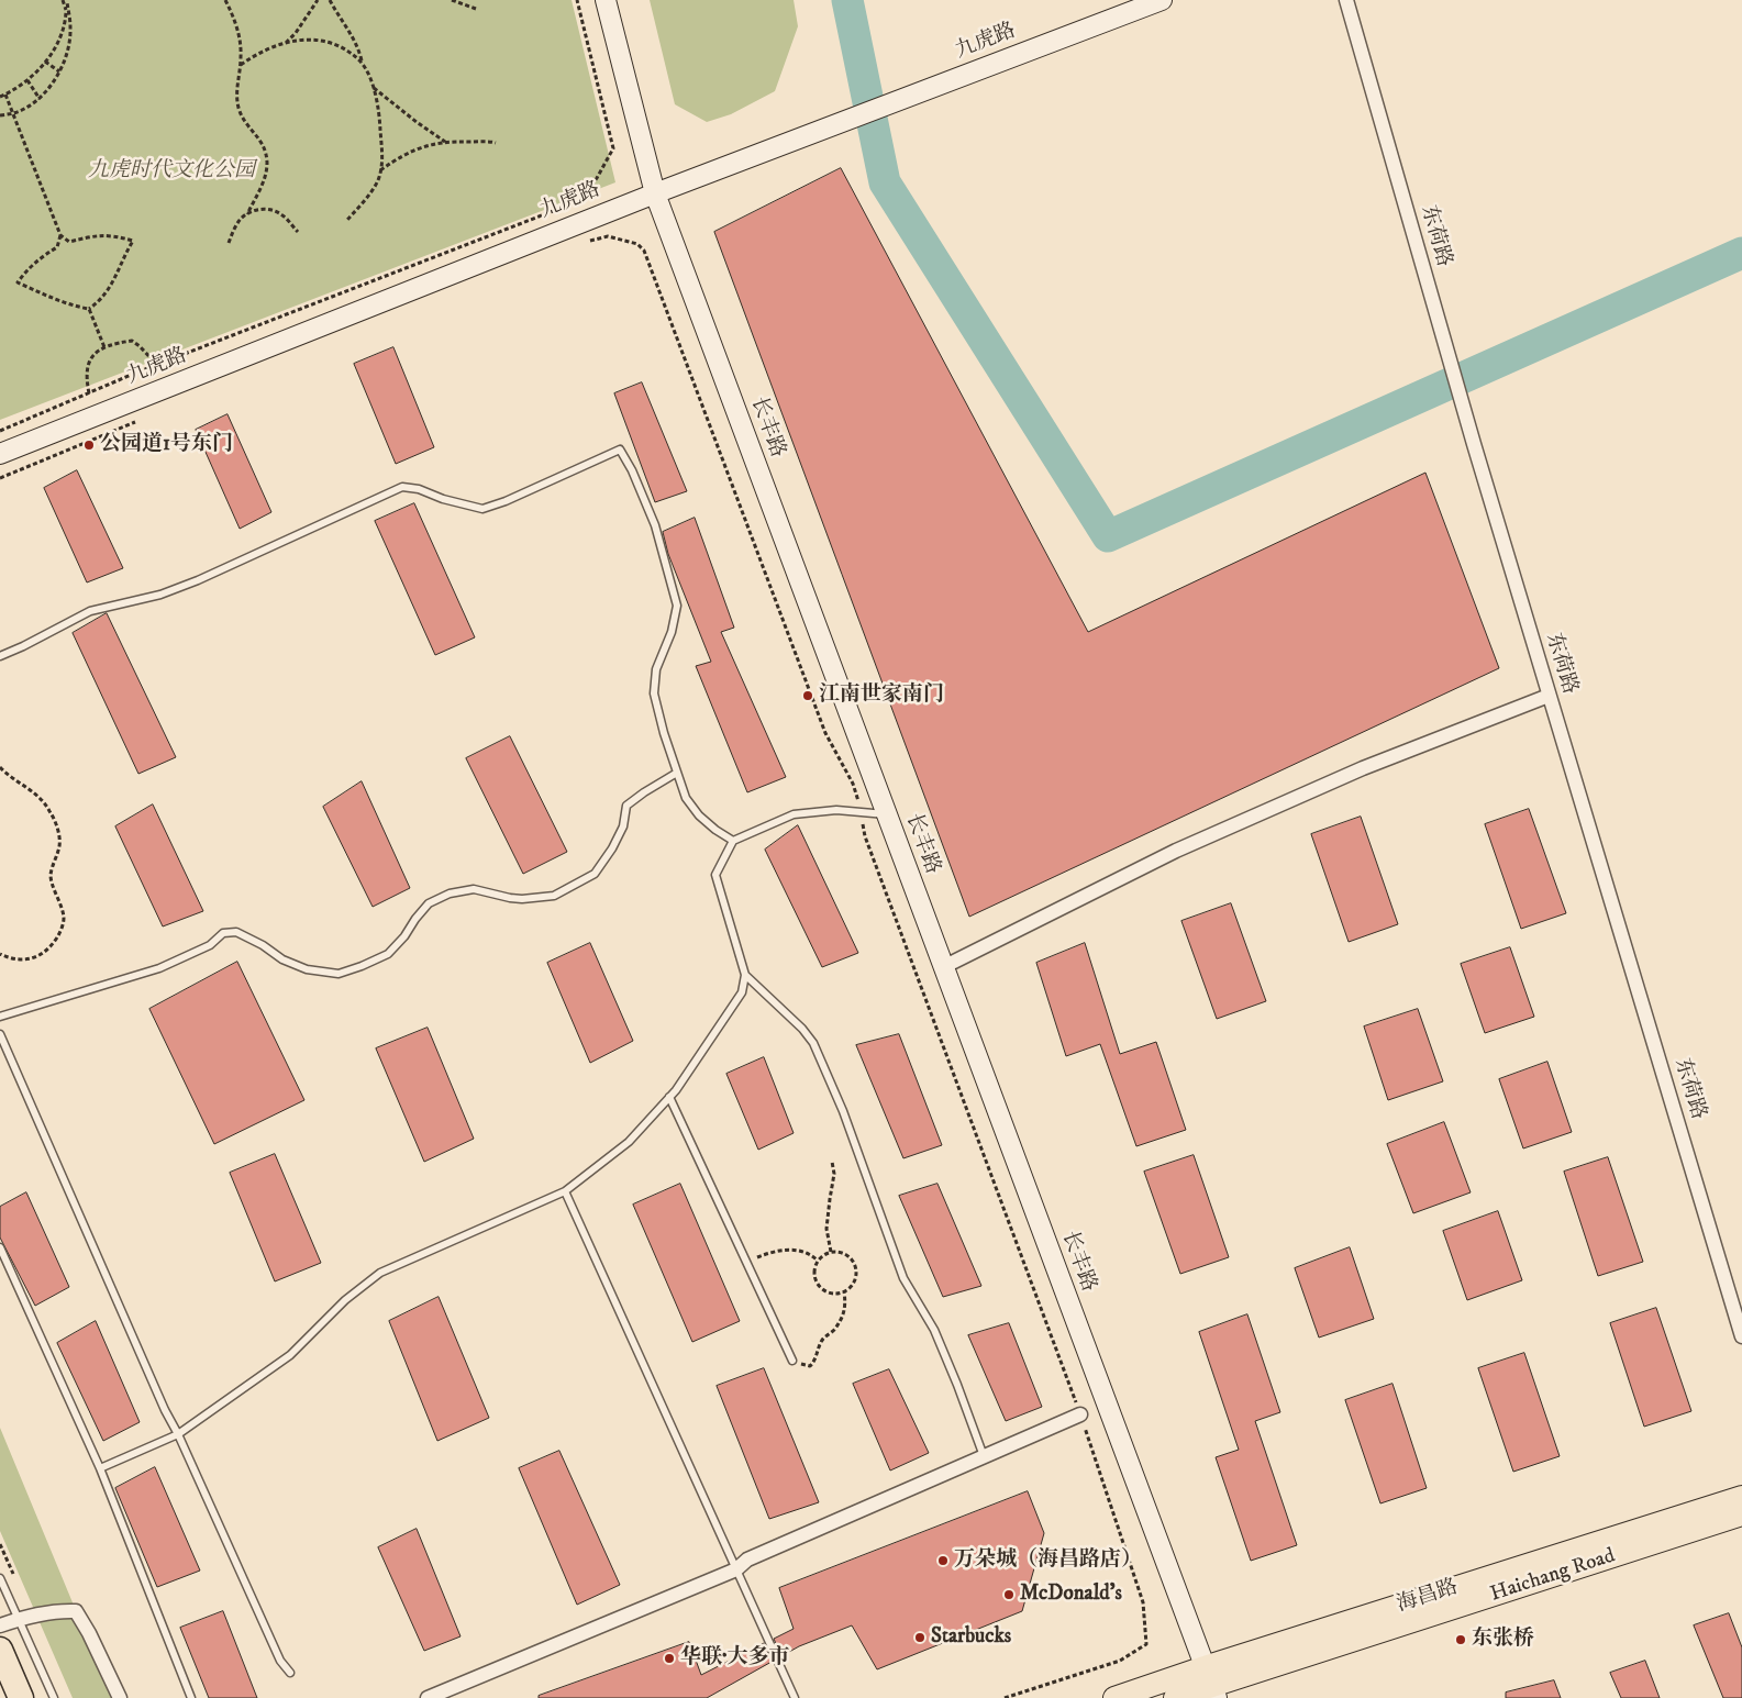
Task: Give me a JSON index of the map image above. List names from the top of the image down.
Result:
{
  "streets": {
    "main road": ["Haichang Road", "海昌路"],
    "street": ["九虎路", "东荷路", "长丰路"]
  },
  "crossings": [
    ["九虎路", "长丰路"],
    ["长丰路", "Haichang Road"],
    ["长丰路", "海昌路"],
    ["Haichang Road", "海昌路"]
  ],
  "parks": ["九虎时代文化公园"],
  "places": [
    "公园道1号东门",
    "江南世家南门",
    "万朵城（海昌路店）",
    "McDonald's",
    "Starbucks",
    "东张桥",
    "华联·大多市"
  ]
}
